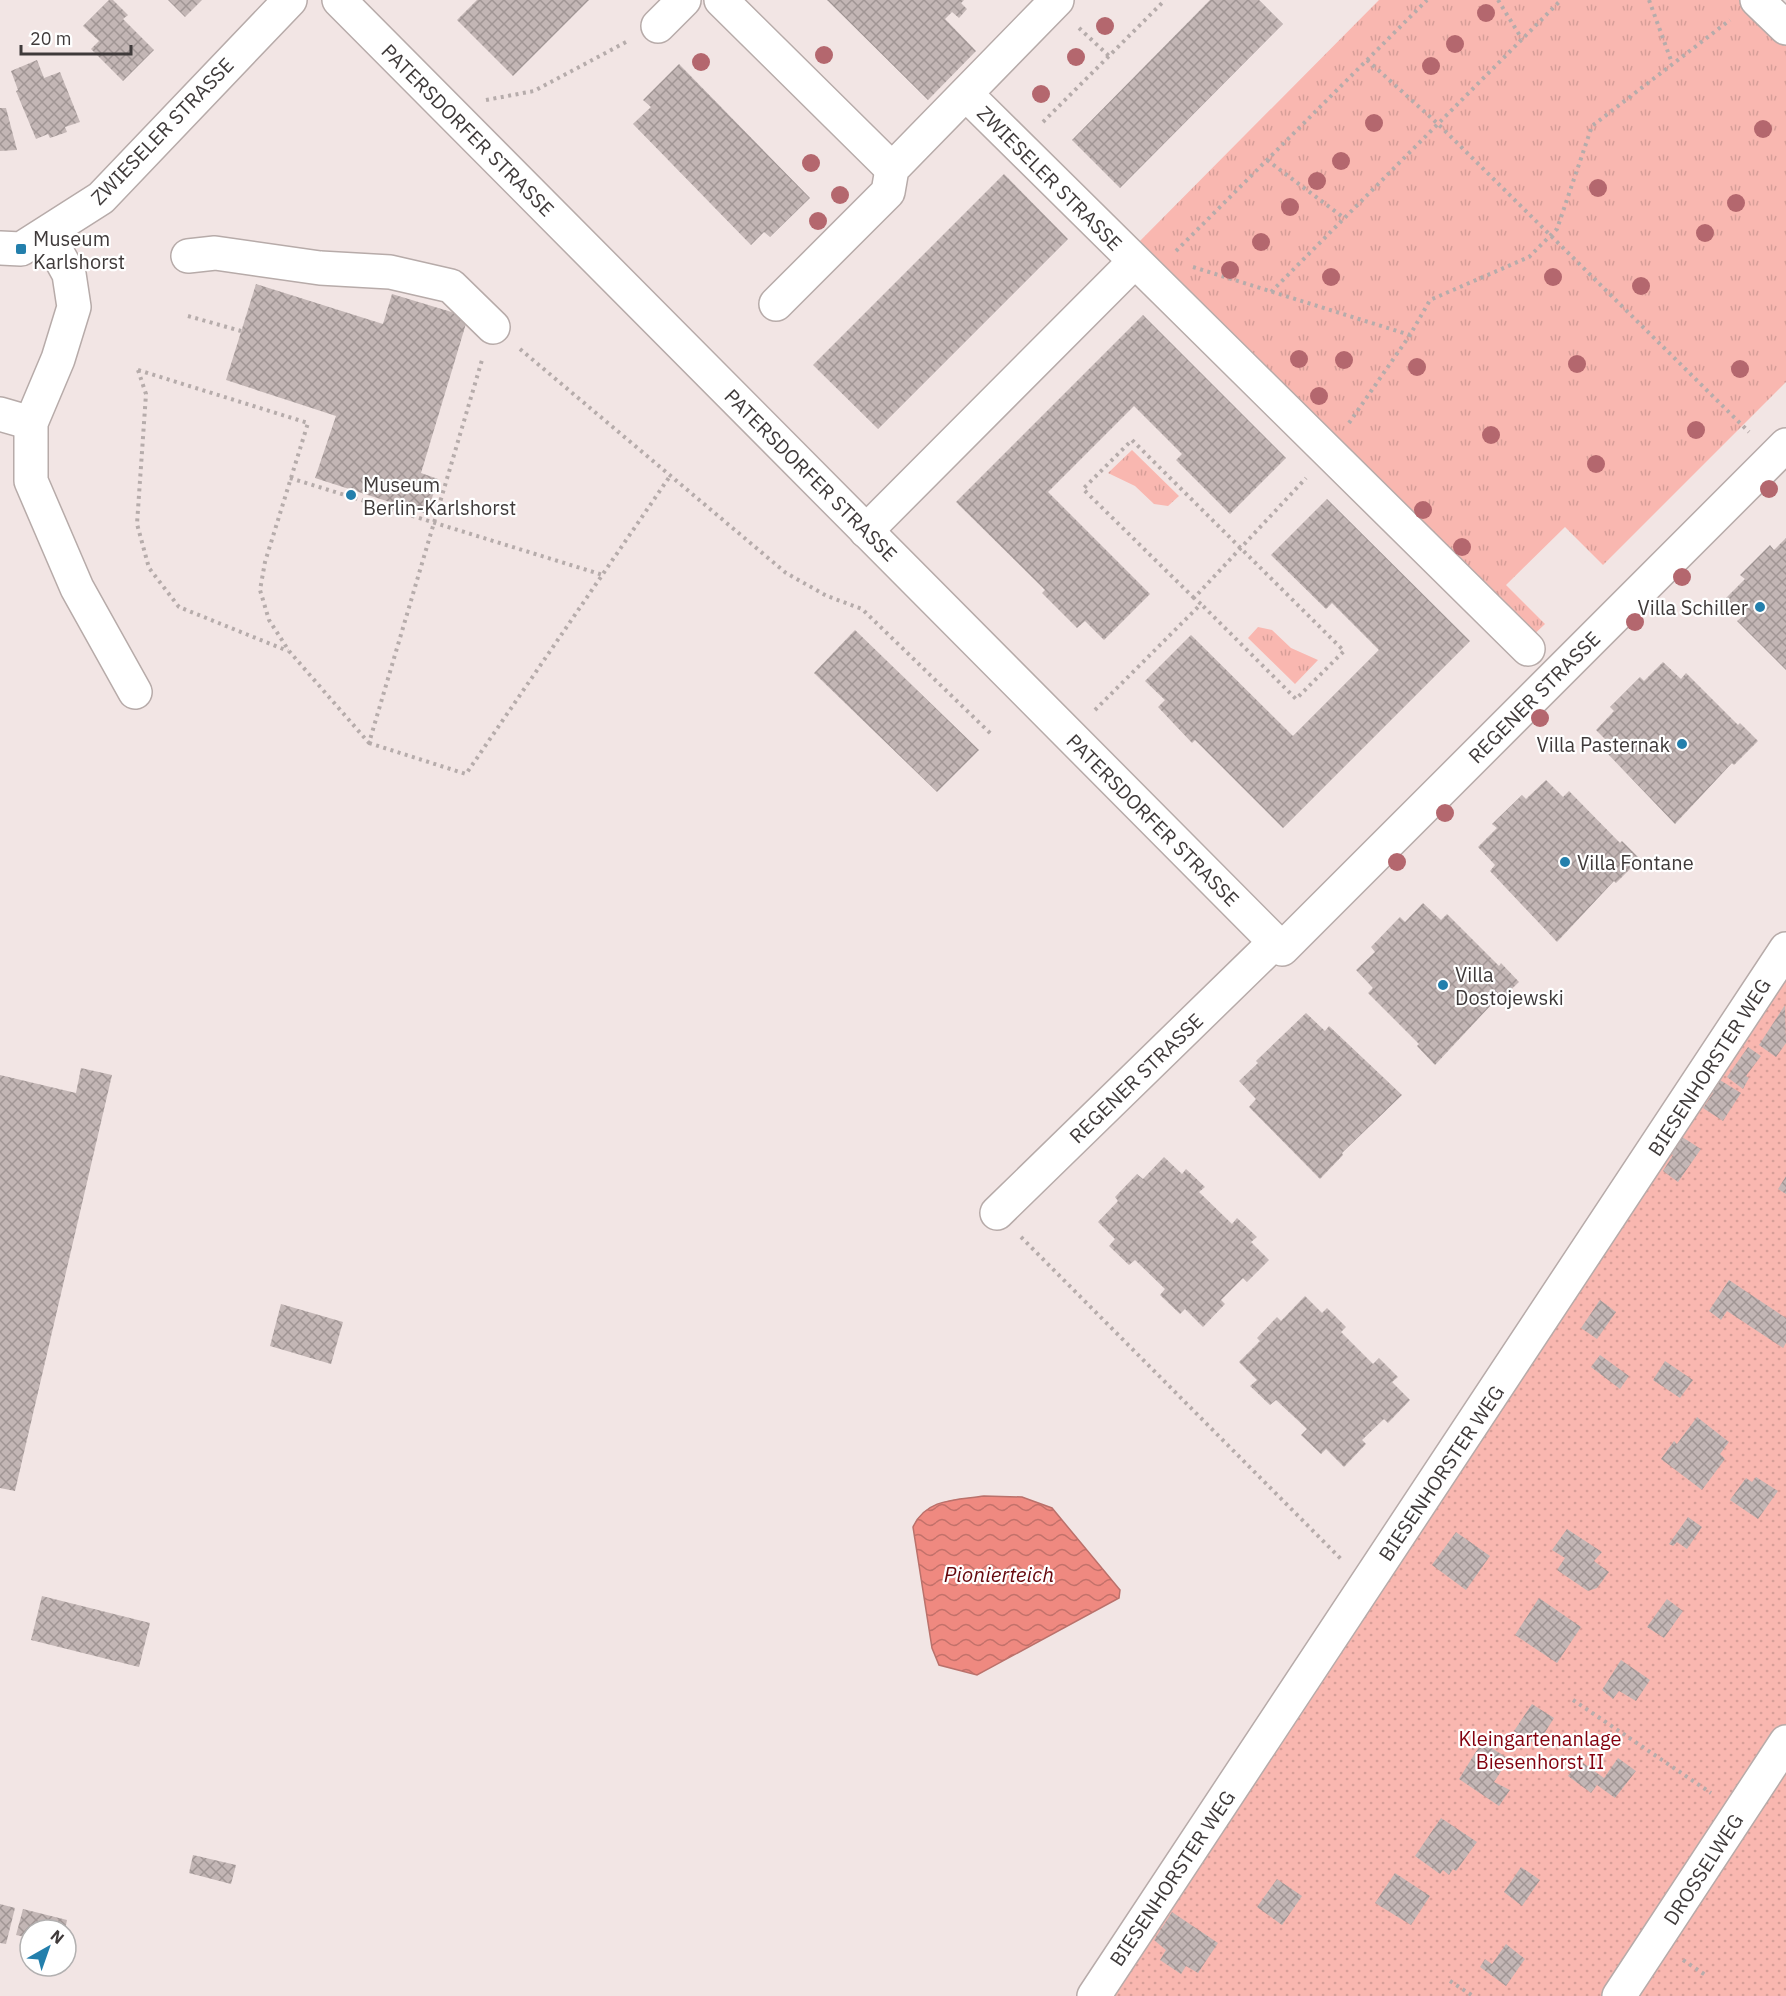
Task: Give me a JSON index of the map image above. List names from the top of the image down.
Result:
{
  "streets": {
    "street": [
      "PATERSDORFER STRASSE",
      "ZWIESELER STRASSE",
      "REGENER STRASSE",
      "BIESENHORSTER WEG",
      "DROSSELWEG"
    ]
  },
  "crossings": [
    ["PATERSDORFER STRASSE", "REGENER STRASSE"]
  ],
  "water": ["Pionierteich"],
  "parks": ["Kleingartenanlage Biesenhorst II"],
  "places": {
    "transit": ["Museum Karlshorst"],
    "other": [
      "Museum Berlin-Karlshorst",
      "Villa Schiller",
      "Villa Pasternak",
      "Villa Fontane",
      "Villa Dostojewski"
    ]
  },
  "scale_bar": "20 m",
  "north": "top right"
}
